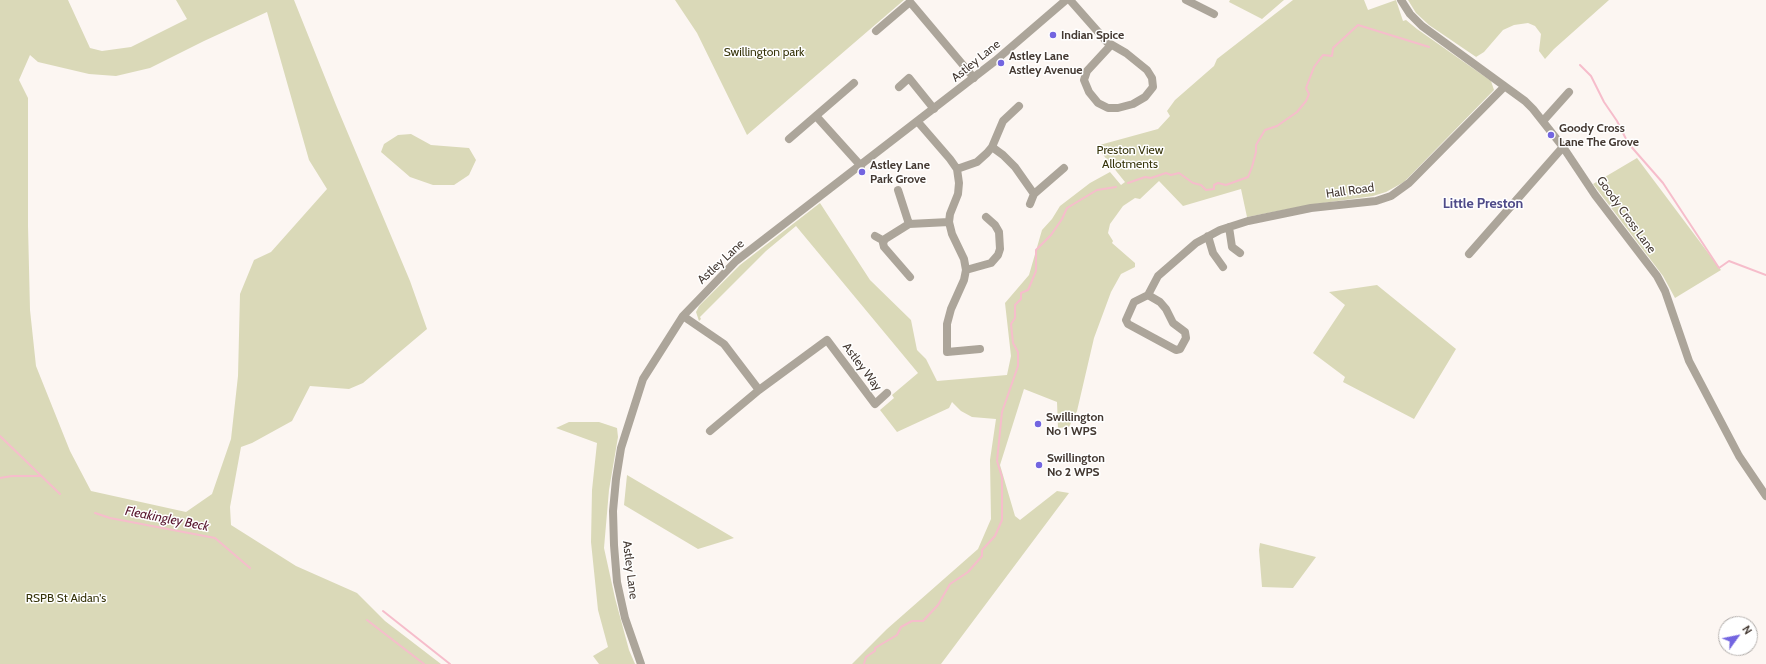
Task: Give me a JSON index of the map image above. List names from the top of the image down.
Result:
{
  "streets": {
    "street": [
      "Astley Lane",
      "Hall Road",
      "Goody Cross Lane",
      "Astley Way"
    ]
  },
  "crossings": [
    ["Hall Road", "Goody Cross Lane"]
  ],
  "districts": ["Little Preston"],
  "water": ["Fleakingley Beck"],
  "parks": ["Swillington park", "Preston View Allotments", "RSPB St Aidan's"],
  "places": [
    "Indian Spice",
    "Astley Lane Astley Avenue",
    "Goody Cross Lane The Grove",
    "Astley Lane Park Grove",
    "Swillington No 1 WPS",
    "Swillington No 2 WPS"
  ],
  "north": "top right"
}
